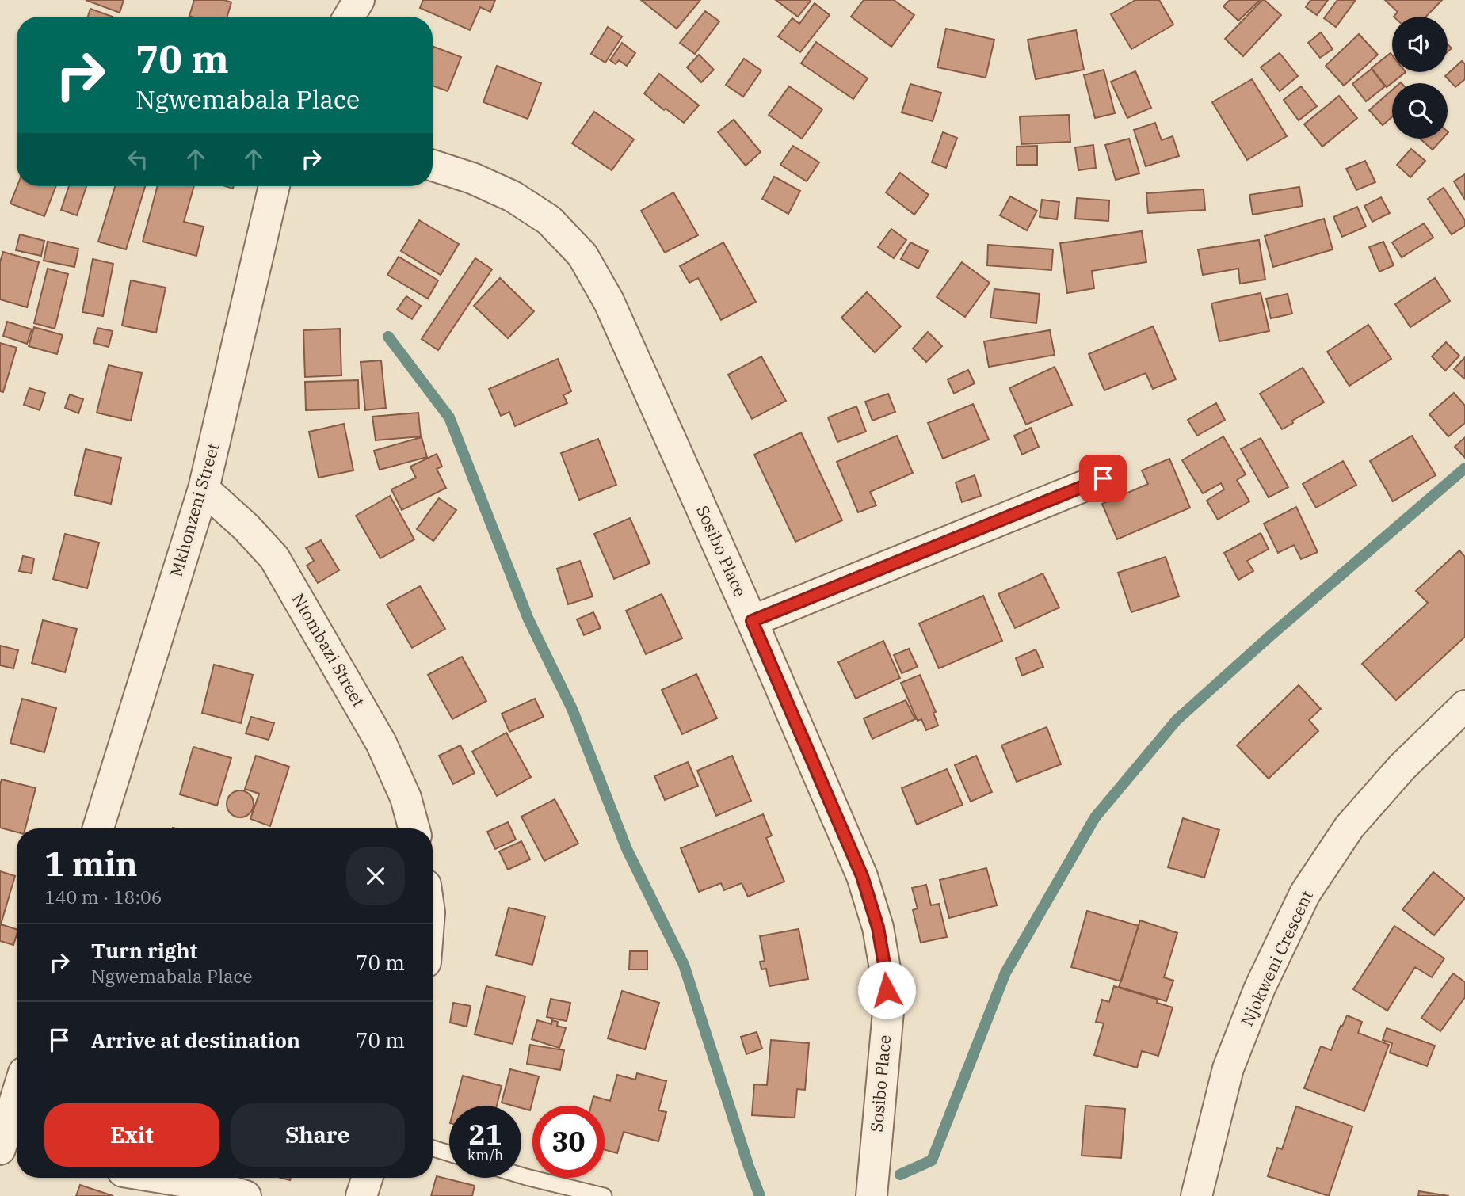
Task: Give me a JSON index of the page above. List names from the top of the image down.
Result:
{
  "streets": {
    "street": [
      "Mkhonzeni Street",
      "Sosibo Place",
      "Ntombazi Street",
      "Njokweni Crescent"
    ]
  },
  "crossings": [
    ["Mkhonzeni Street", "Ntombazi Street"]
  ],
  "page": {
    "turn": ["70 m", "Ngwemabala Place"],
    "heading": ["1 min", "140 m · 18:06"],
    "list": [
      {
        "name": "Turn right",
        "note": "Ngwemabala Place",
        "value": "70 m"
      },
      {
        "name": "Arrive at destination",
        "value": "70 m"
      }
    ],
    "buttons": ["Exit", "Share"],
    "speed": "21 km/h",
    "limit": "30"
  }
}
